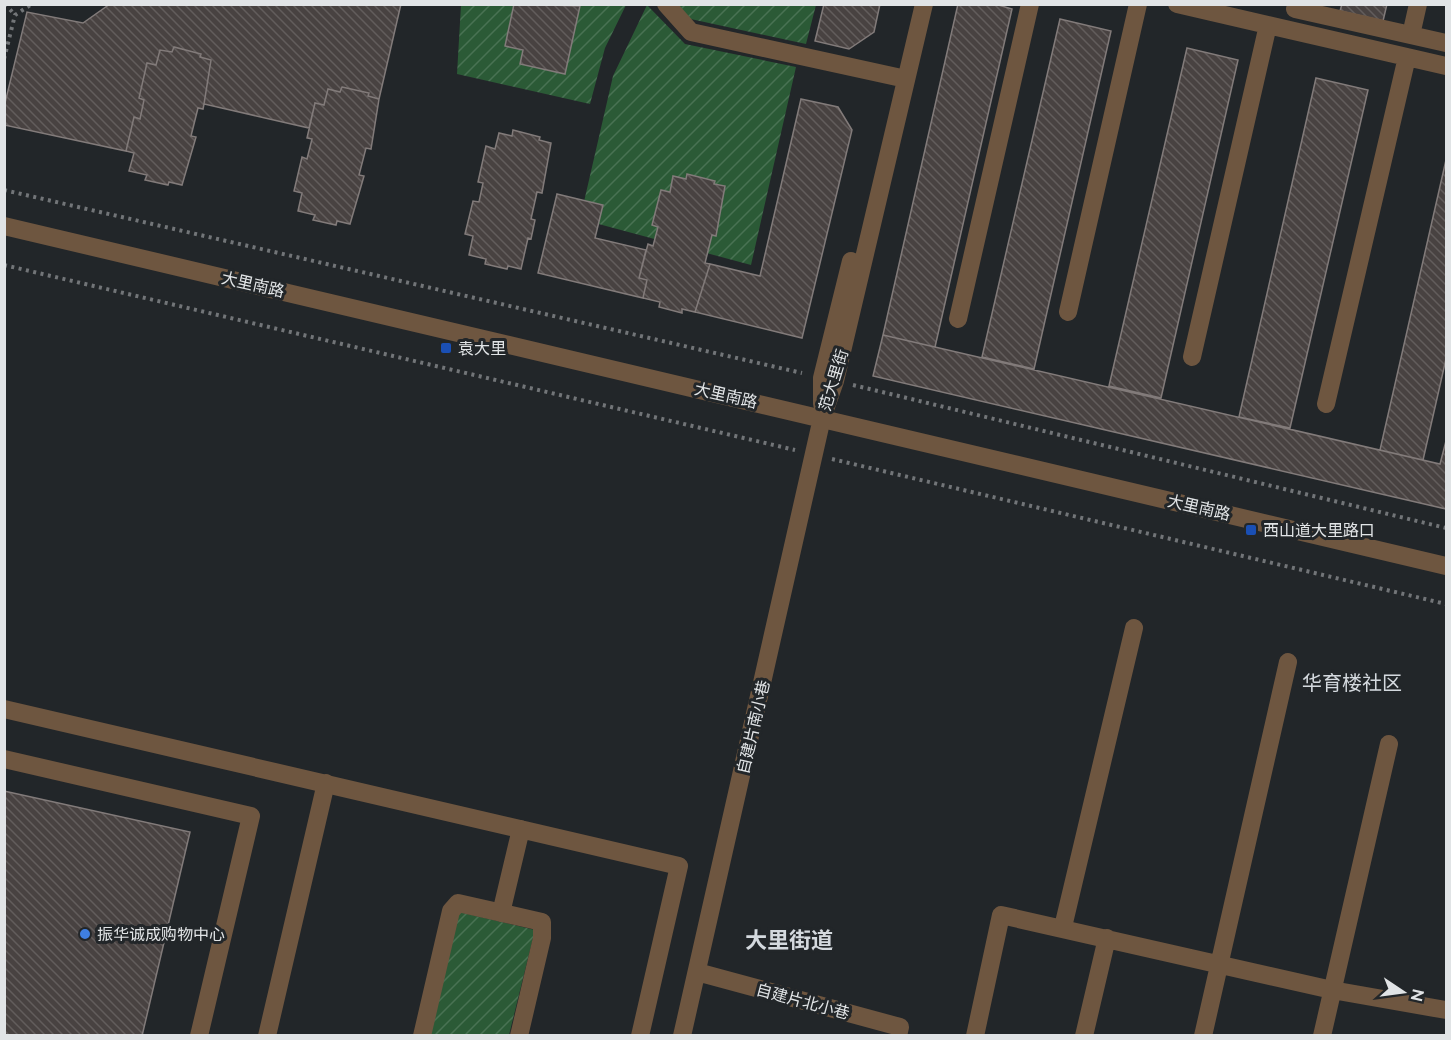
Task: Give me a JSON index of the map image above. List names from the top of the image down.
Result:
{
  "streets": {
    "street": [
      "大里南路",
      "范大里街",
      "自建片南小巷",
      "自建片北小巷"
    ]
  },
  "crossings": [
    ["大里南路", "范大里街"],
    ["大里南路", "自建片南小巷"],
    ["范大里街", "自建片南小巷"],
    ["自建片南小巷", "自建片北小巷"]
  ],
  "districts": ["华育楼社区", "大里街道"],
  "places": {
    "transit": ["袁大里", "西山道大里路口"],
    "other": ["振华诚成购物中心"]
  },
  "north": "right"
}
